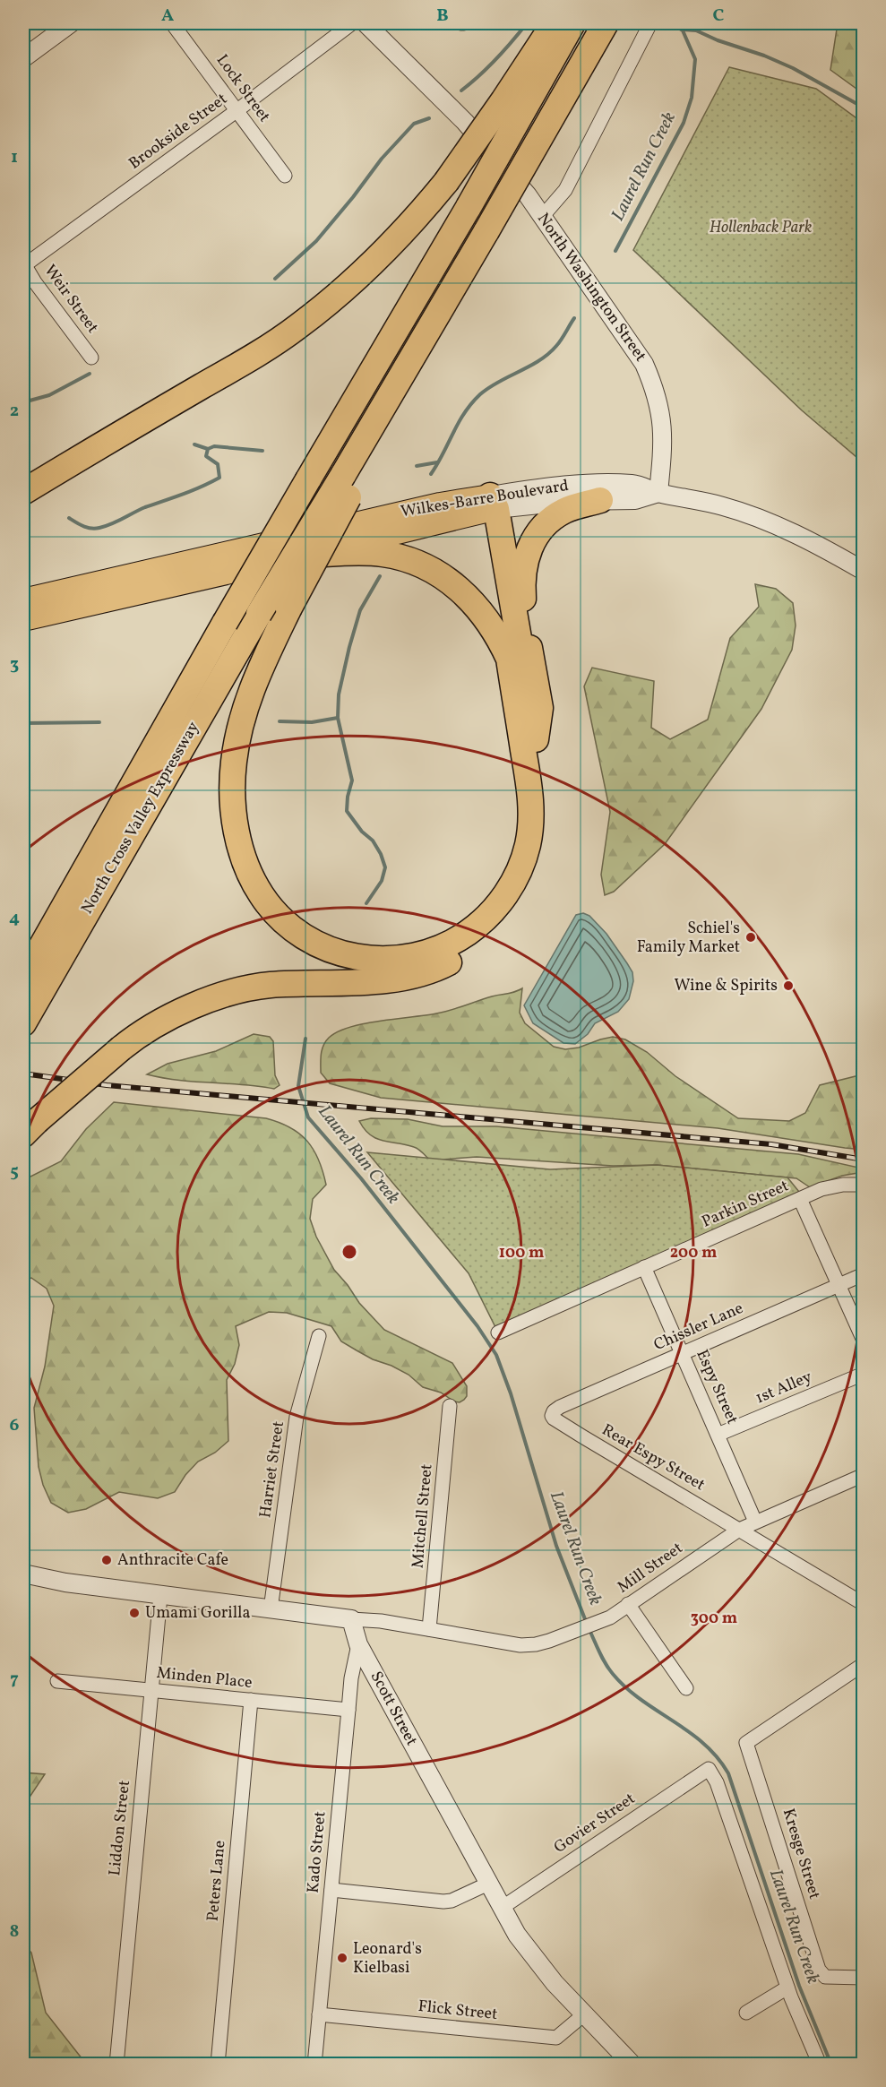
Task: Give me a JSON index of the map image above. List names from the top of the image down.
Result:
{
  "streets": {
    "highway": ["North Cross Valley Expressway"],
    "main road": ["Wilkes-Barre Boulevard"],
    "street": [
      "Lock Street",
      "Brookside Street",
      "North Washington Street",
      "Weir Street",
      "Parkin Street",
      "Chissler Lane",
      "Espy Street",
      "1st Alley",
      "Rear Espy Street",
      "Harriet Street",
      "Mitchell Street",
      "Mill Street",
      "Minden Place",
      "Scott Street",
      "Govier Street",
      "Liddon Street",
      "Kado Street",
      "Kresge Street",
      "Peters Lane",
      "Flick Street"
    ]
  },
  "crossings": [
    ["Lock Street", "Brookside Street"],
    ["Brookside Street", "Weir Street"],
    ["North Washington Street", "Wilkes-Barre Boulevard"],
    ["Parkin Street", "Espy Street"],
    ["Chissler Lane", "Espy Street"],
    ["Chissler Lane", "Rear Espy Street"],
    ["Espy Street", "1st Alley"],
    ["Espy Street", "Mill Street"],
    ["Rear Espy Street", "Mill Street"],
    ["Mitchell Street", "Mill Street"],
    ["Mill Street", "Scott Street"],
    ["Minden Place", "Liddon Street"],
    ["Minden Place", "Kado Street"],
    ["Minden Place", "Peters Lane"],
    ["Scott Street", "Govier Street"],
    ["Scott Street", "Kado Street"],
    ["Scott Street", "Flick Street"],
    ["Kado Street", "Flick Street"]
  ],
  "water": ["Laurel Run Creek"],
  "parks": ["Hollenback Park"],
  "places": [
    "Schiel's Family Market",
    "Wine & Spirits",
    "Anthracite Cafe",
    "Umami Gorilla",
    "Leonard's Kielbasi"
  ],
  "grid": {
    "columns": ["A", "B", "C"],
    "rows": [
      "1",
      "2",
      "3",
      "4",
      "5",
      "6",
      "7",
      "8"
    ]
  },
  "rings": ["100 m", "200 m", "300 m"]
}
